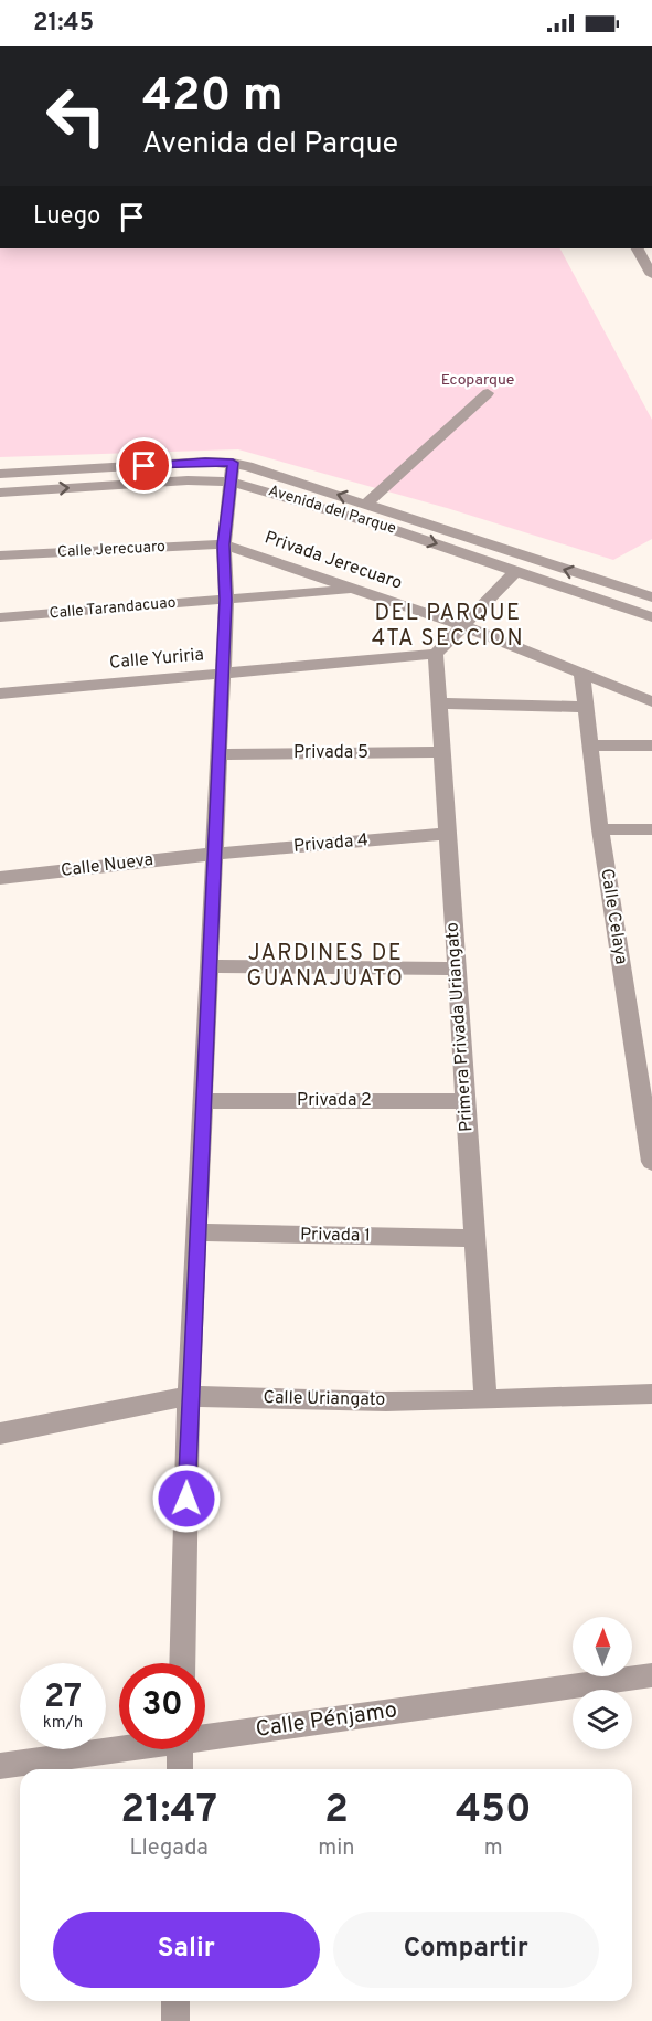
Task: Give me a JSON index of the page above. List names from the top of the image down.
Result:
{
  "streets": {
    "street": [
      "Avenida del Parque",
      "Calle Jerecuaro",
      "Privada Jerecuaro",
      "Calle Tarandacuao",
      "Calle Yuriria",
      "Privada 5",
      "Privada 4",
      "Calle Nueva",
      "Calle Celaya",
      "Primera Privada Uriangato",
      "Privada 2",
      "Privada 1",
      "Calle Uriangato",
      "Calle Pénjamo"
    ]
  },
  "crossings": [
    ["Calle Jerecuaro", "Privada Jerecuaro"],
    ["Privada Jerecuaro", "Calle Tarandacuao"],
    ["Privada Jerecuaro", "Calle Celaya"],
    ["Calle Yuriria", "Primera Privada Uriangato"],
    ["Privada 5", "Primera Privada Uriangato"],
    ["Privada 4", "Calle Nueva"],
    ["Privada 4", "Primera Privada Uriangato"],
    ["Primera Privada Uriangato", "Privada 2"],
    ["Primera Privada Uriangato", "Privada 1"],
    ["Primera Privada Uriangato", "Calle Uriangato"]
  ],
  "districts": ["DEL PARQUE 4TA SECCION", "JARDINES DE GUANAJUATO"],
  "parks": ["Ecoparque"],
  "north": "top",
  "page": {
    "status": "21:45",
    "turn": ["420 m", "Avenida del Parque"],
    "then": "Luego",
    "speed": "27 km/h",
    "limit": "30",
    "eta": [
      "21:47",
      "Llegada",
      "2",
      "min",
      "450",
      "m"
    ],
    "buttons": ["Salir", "Compartir"]
  }
}
